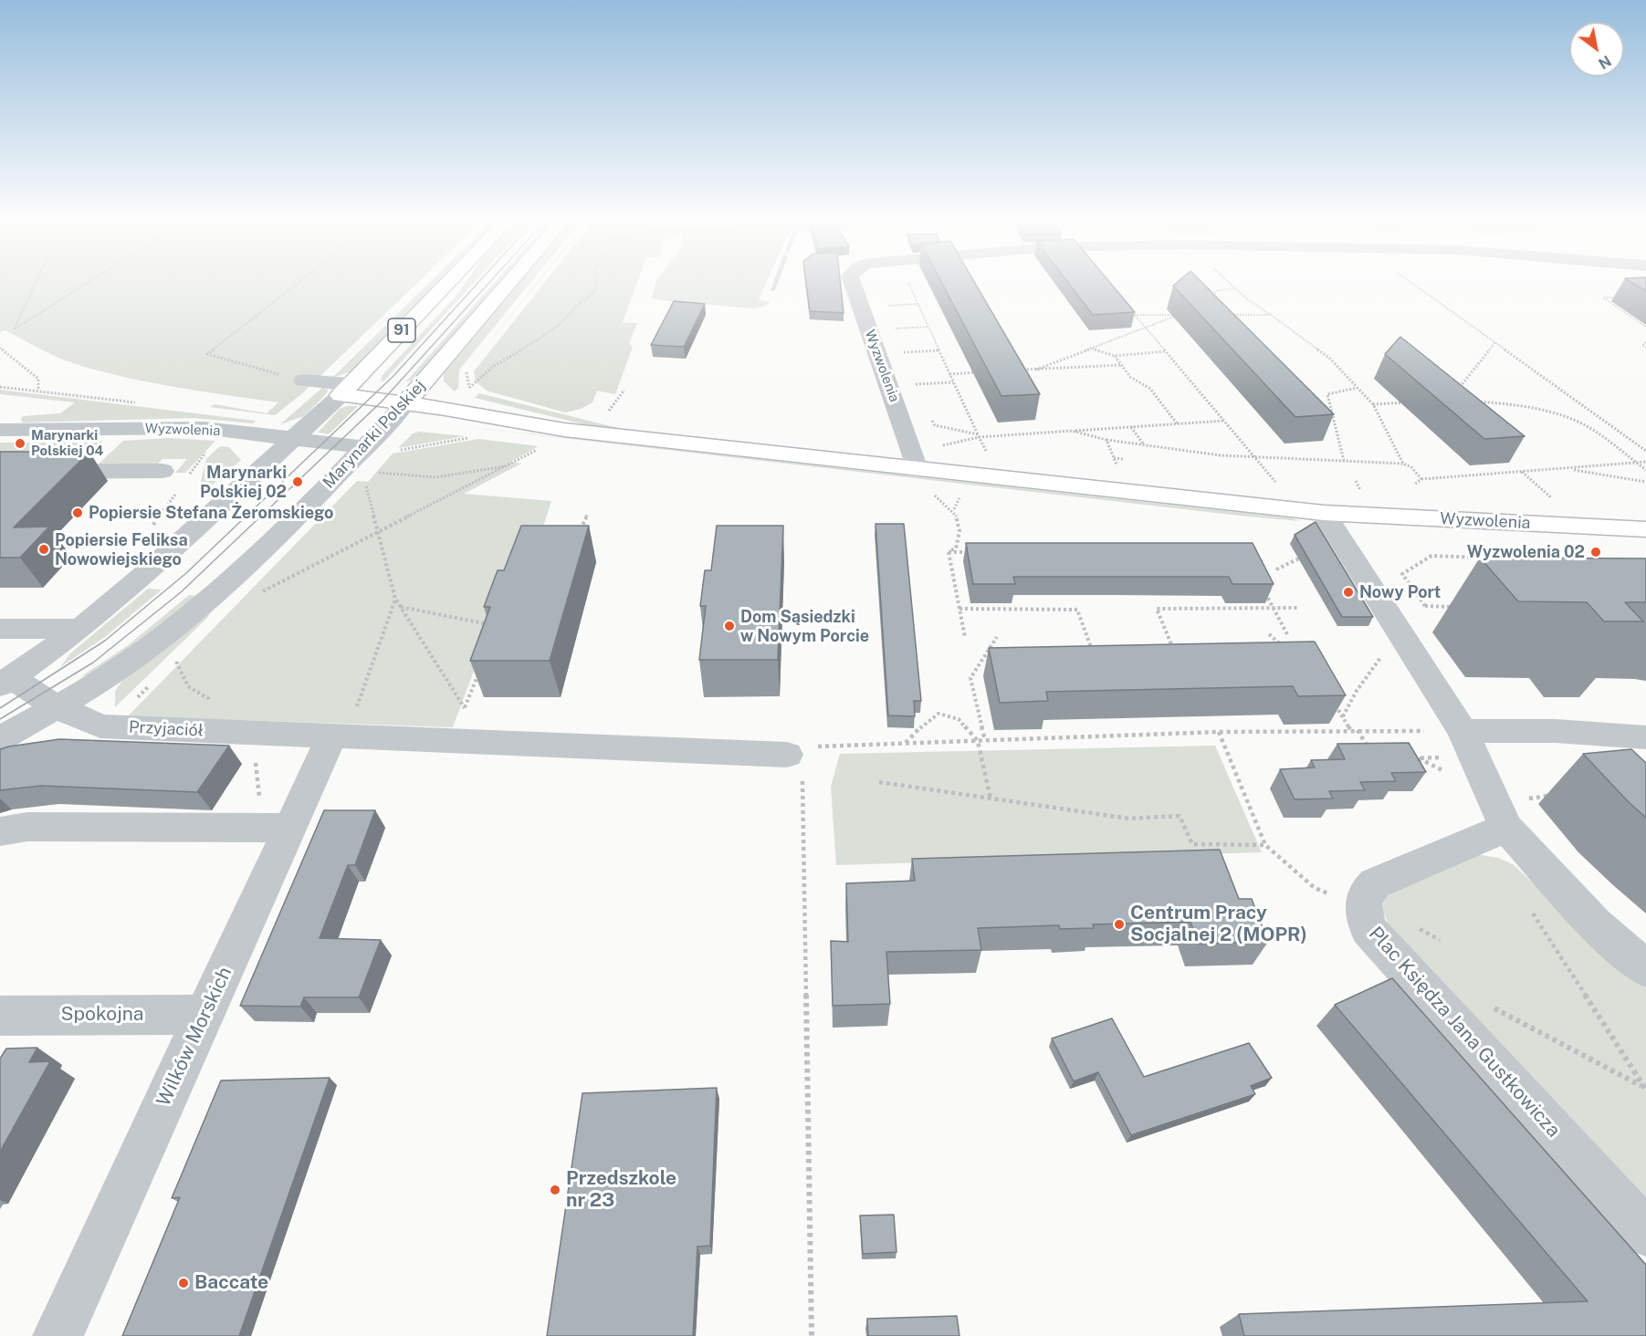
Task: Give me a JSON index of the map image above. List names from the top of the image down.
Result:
{
  "streets": {
    "main road": ["91", "Wyzwolenia", "Marynarki Polskiej"],
    "street": [
      "Przyjaciół",
      "Spokojna",
      "Plac Księdza Jana Gustkowicza",
      "Wilków Morskich"
    ]
  },
  "crossings": [
    ["91", "Wyzwolenia"],
    ["91", "Przyjaciół"],
    ["Wyzwolenia", "Marynarki Polskiej"],
    ["Marynarki Polskiej", "Przyjaciół"],
    ["Przyjaciół", "Wilków Morskich"],
    ["Spokojna", "Wilków Morskich"]
  ],
  "places": [
    "Marynarki Polskiej 04",
    "Marynarki Polskiej 02",
    "Popiersie Stefana Żeromskiego",
    "Popiersie Feliksa Nowowiejskiego",
    "Wyzwolenia 02",
    "Nowy Port",
    "Dom Sąsiedzki w Nowym Porcie",
    "Centrum Pracy Socjalnej 2 (MOPR)",
    "Przedszkole nr 23",
    "Baccate"
  ],
  "north": "bottom right"
}
